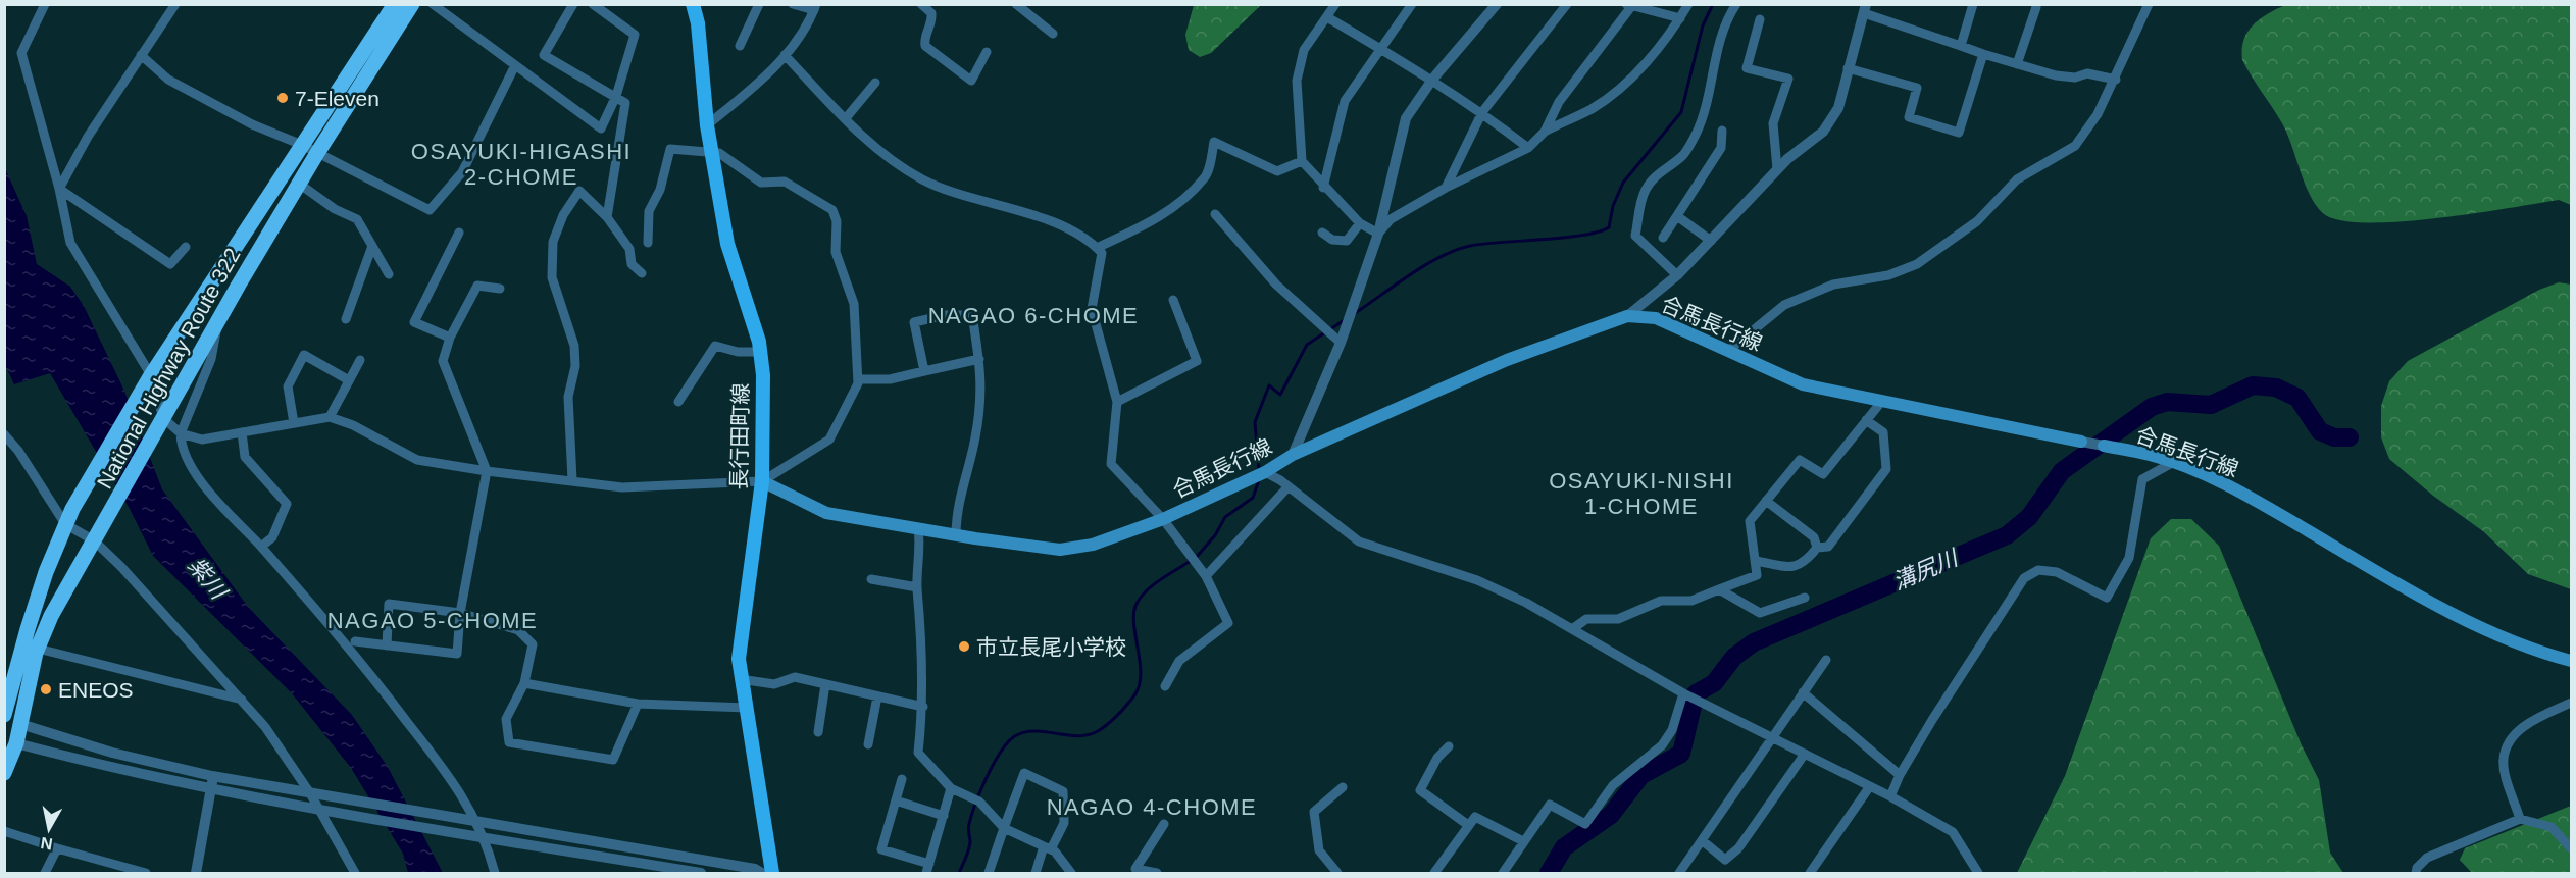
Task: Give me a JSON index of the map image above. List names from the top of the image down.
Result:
{
  "streets": {
    "highway": ["National Highway Route 322"],
    "main road": ["合馬長行線", "長行田町線"]
  },
  "crossings": [
    ["合馬長行線", "長行田町線"]
  ],
  "districts": [
    "OSAYUKI-HIGASHI 2-CHOME",
    "NAGAO 6-CHOME",
    "OSAYUKI-NISHI 1-CHOME",
    "NAGAO 5-CHOME",
    "NAGAO 4-CHOME"
  ],
  "water": ["溝尻川", "紫川"],
  "places": ["7-Eleven", "市立長尾小学校", "ENEOS"],
  "north": "bottom"
}
